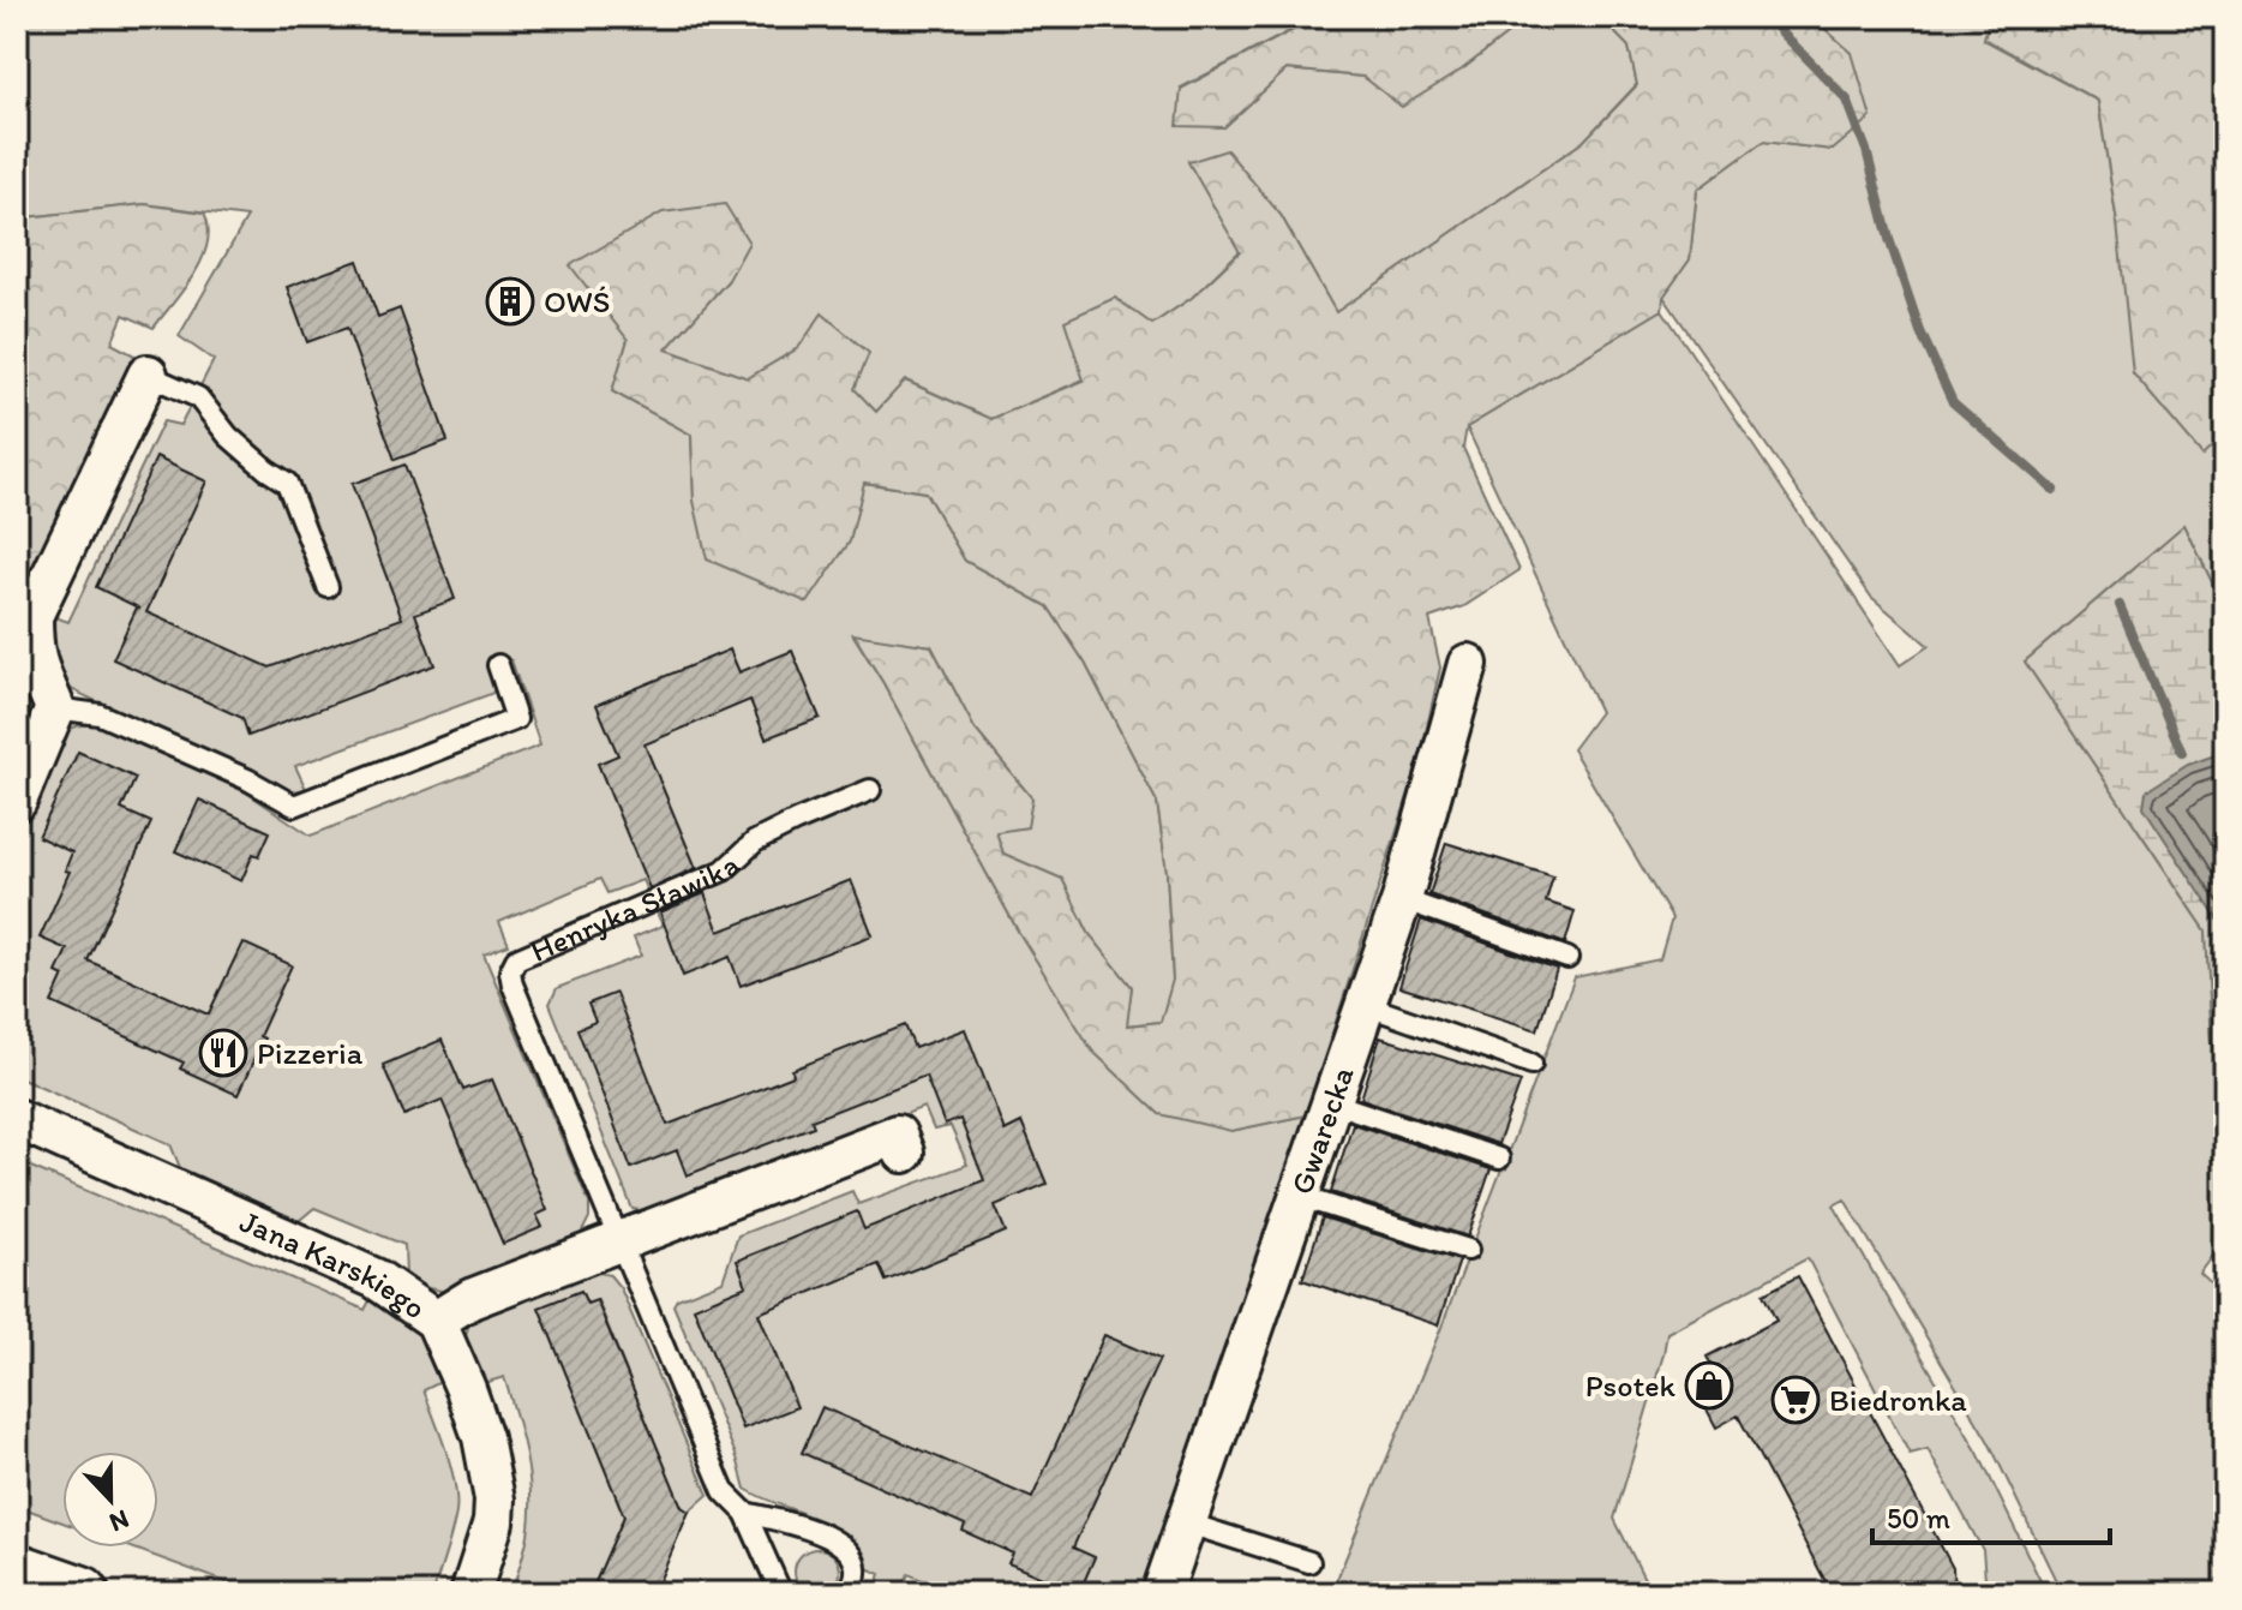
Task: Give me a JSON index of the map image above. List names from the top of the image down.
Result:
{
  "streets": {
    "street": ["Gwarecka", "Jana Karskiego"],
    "lane": ["Henryka Sławika"]
  },
  "places": {
    "building": ["OWŚ"],
    "restaurant": ["Pizzeria"],
    "shop": ["Psotek"],
    "supermarket": ["Biedronka"]
  },
  "scale_bar": "50 m",
  "north": "bottom"
}
